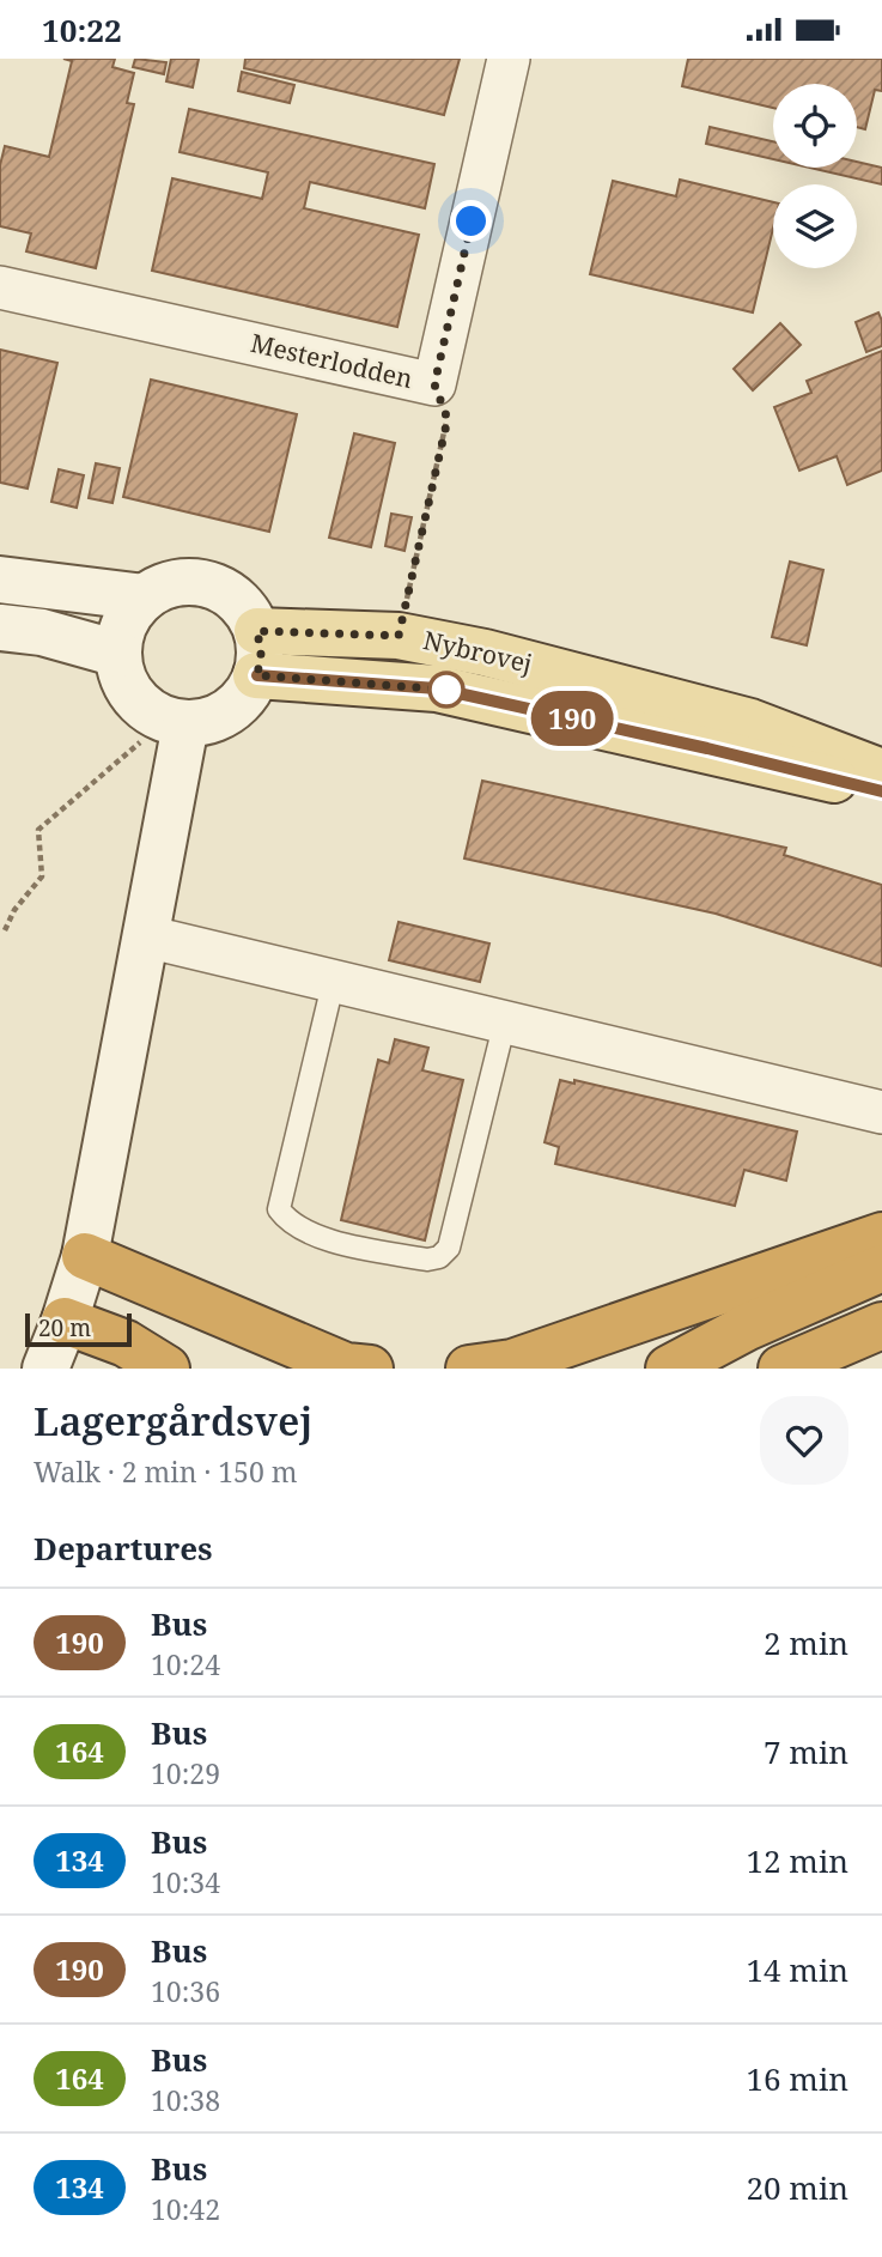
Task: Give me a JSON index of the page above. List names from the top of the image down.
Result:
{
  "streets": {
    "main road": ["Nybrovej"],
    "street": ["Mesterlodden"]
  },
  "lines": ["bus line 190"],
  "scale_bar": "20 m",
  "page": {
    "status": "10:22",
    "on_map": "190",
    "scale": "20 m",
    "heading": [
      ["Lagergårdsvej", "Walk · 2 min · 150 m"],
      "Departures"
    ],
    "list": [
      {
        "mark": "190",
        "name": "Bus",
        "note": "10:24",
        "value": "2 min"
      },
      {
        "mark": "164",
        "name": "Bus",
        "note": "10:29",
        "value": "7 min"
      },
      {
        "mark": "134",
        "name": "Bus",
        "note": "10:34",
        "value": "12 min"
      },
      {
        "mark": "190",
        "name": "Bus",
        "note": "10:36",
        "value": "14 min"
      },
      {
        "mark": "164",
        "name": "Bus",
        "note": "10:38",
        "value": "16 min"
      },
      {
        "mark": "134",
        "name": "Bus",
        "note": "10:42",
        "value": "20 min"
      }
    ]
  }
}
